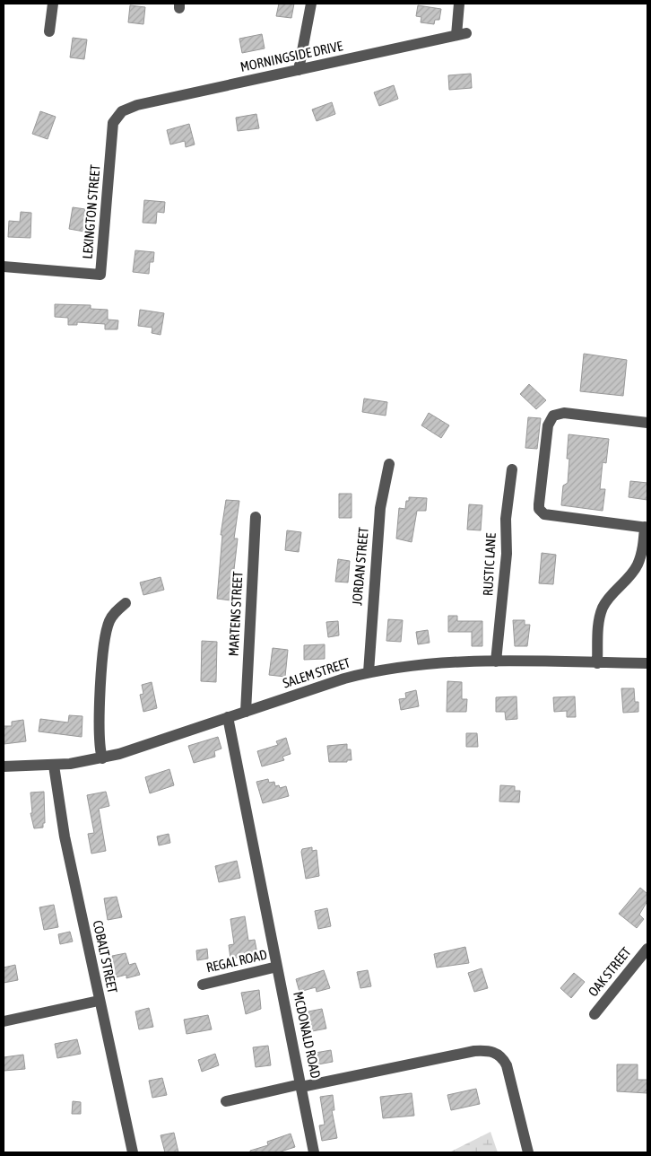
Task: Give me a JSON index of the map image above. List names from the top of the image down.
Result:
{
  "streets": {
    "street": [
      "MORNINGSIDE DRIVE",
      "LEXINGTON STREET",
      "RUSTIC LANE",
      "JORDAN STREET",
      "MARTENS STREET",
      "SALEM STREET",
      "COBALT STREET",
      "REGAL ROAD",
      "OAK STREET",
      "MCDONALD ROAD"
    ]
  },
  "crossings": [
    ["MORNINGSIDE DRIVE", "LEXINGTON STREET"],
    ["RUSTIC LANE", "SALEM STREET"],
    ["JORDAN STREET", "SALEM STREET"],
    ["MARTENS STREET", "SALEM STREET"],
    ["SALEM STREET", "COBALT STREET"],
    ["SALEM STREET", "MCDONALD ROAD"],
    ["REGAL ROAD", "MCDONALD ROAD"]
  ]
}
